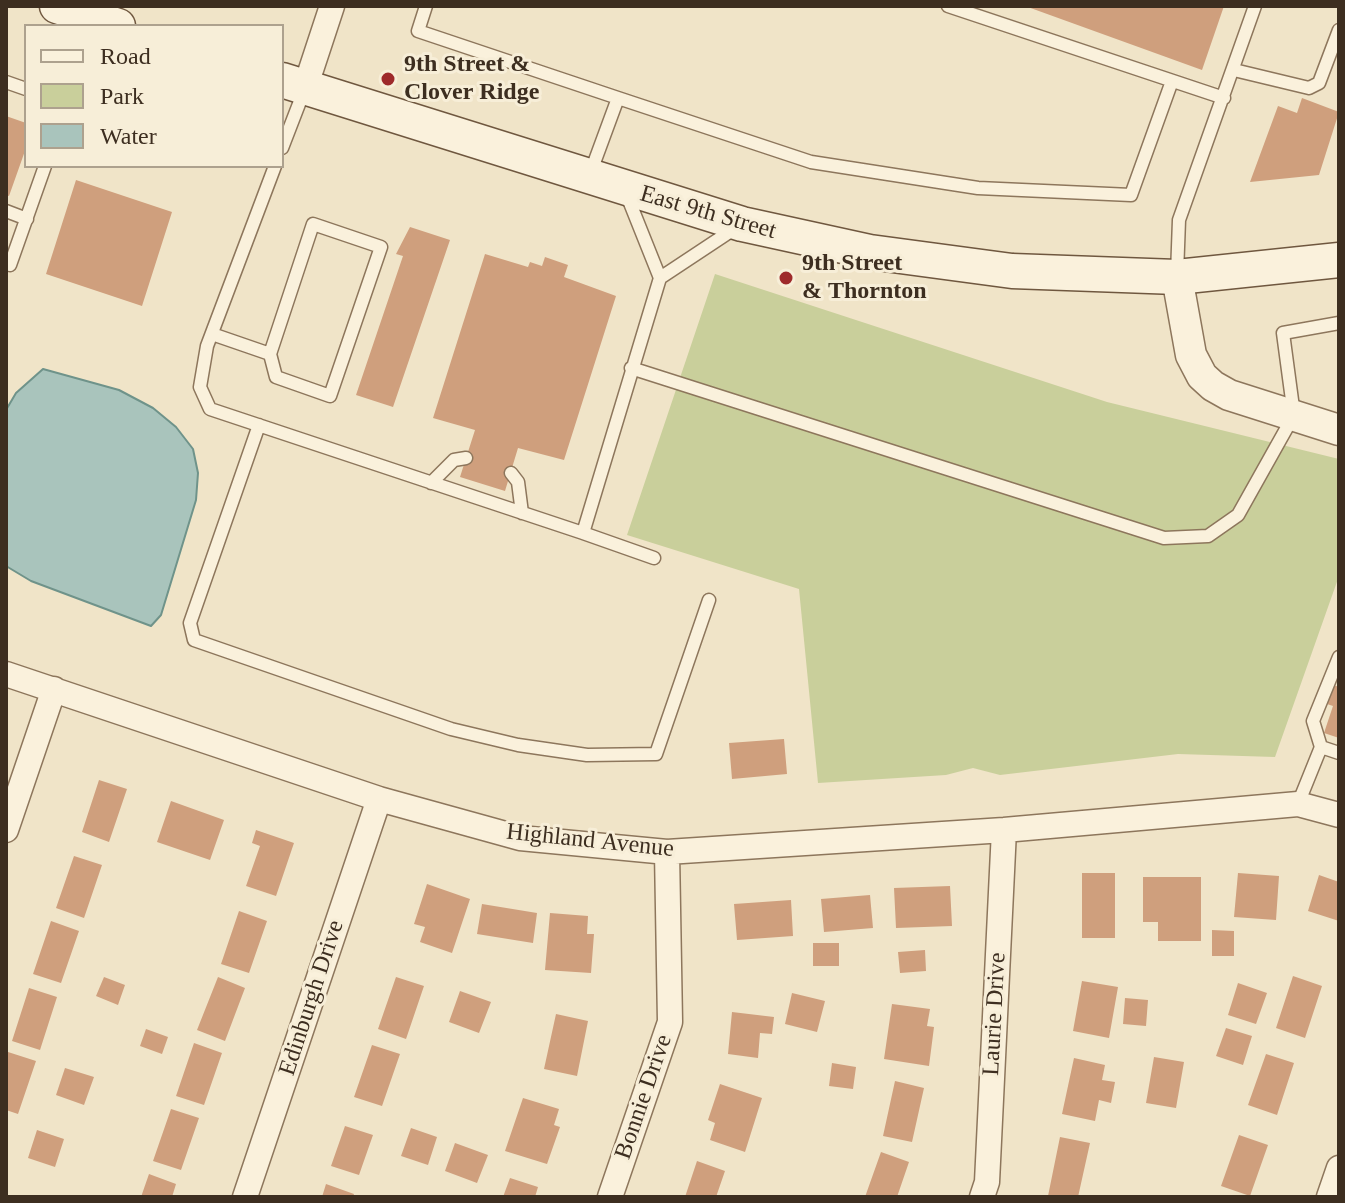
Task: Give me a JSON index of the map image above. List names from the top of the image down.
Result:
{
  "streets": {
    "main road": ["East 9th Street"],
    "street": [
      "Highland Avenue",
      "Edinburgh Drive",
      "Laurie Drive",
      "Bonnie Drive"
    ]
  },
  "crossings": [
    ["Highland Avenue", "Edinburgh Drive"],
    ["Highland Avenue", "Laurie Drive"],
    ["Highland Avenue", "Bonnie Drive"]
  ],
  "places": ["9th Street & Clover Ridge", "9th Street & Thornton"],
  "legend": ["Road", "Park", "Water"]
}
